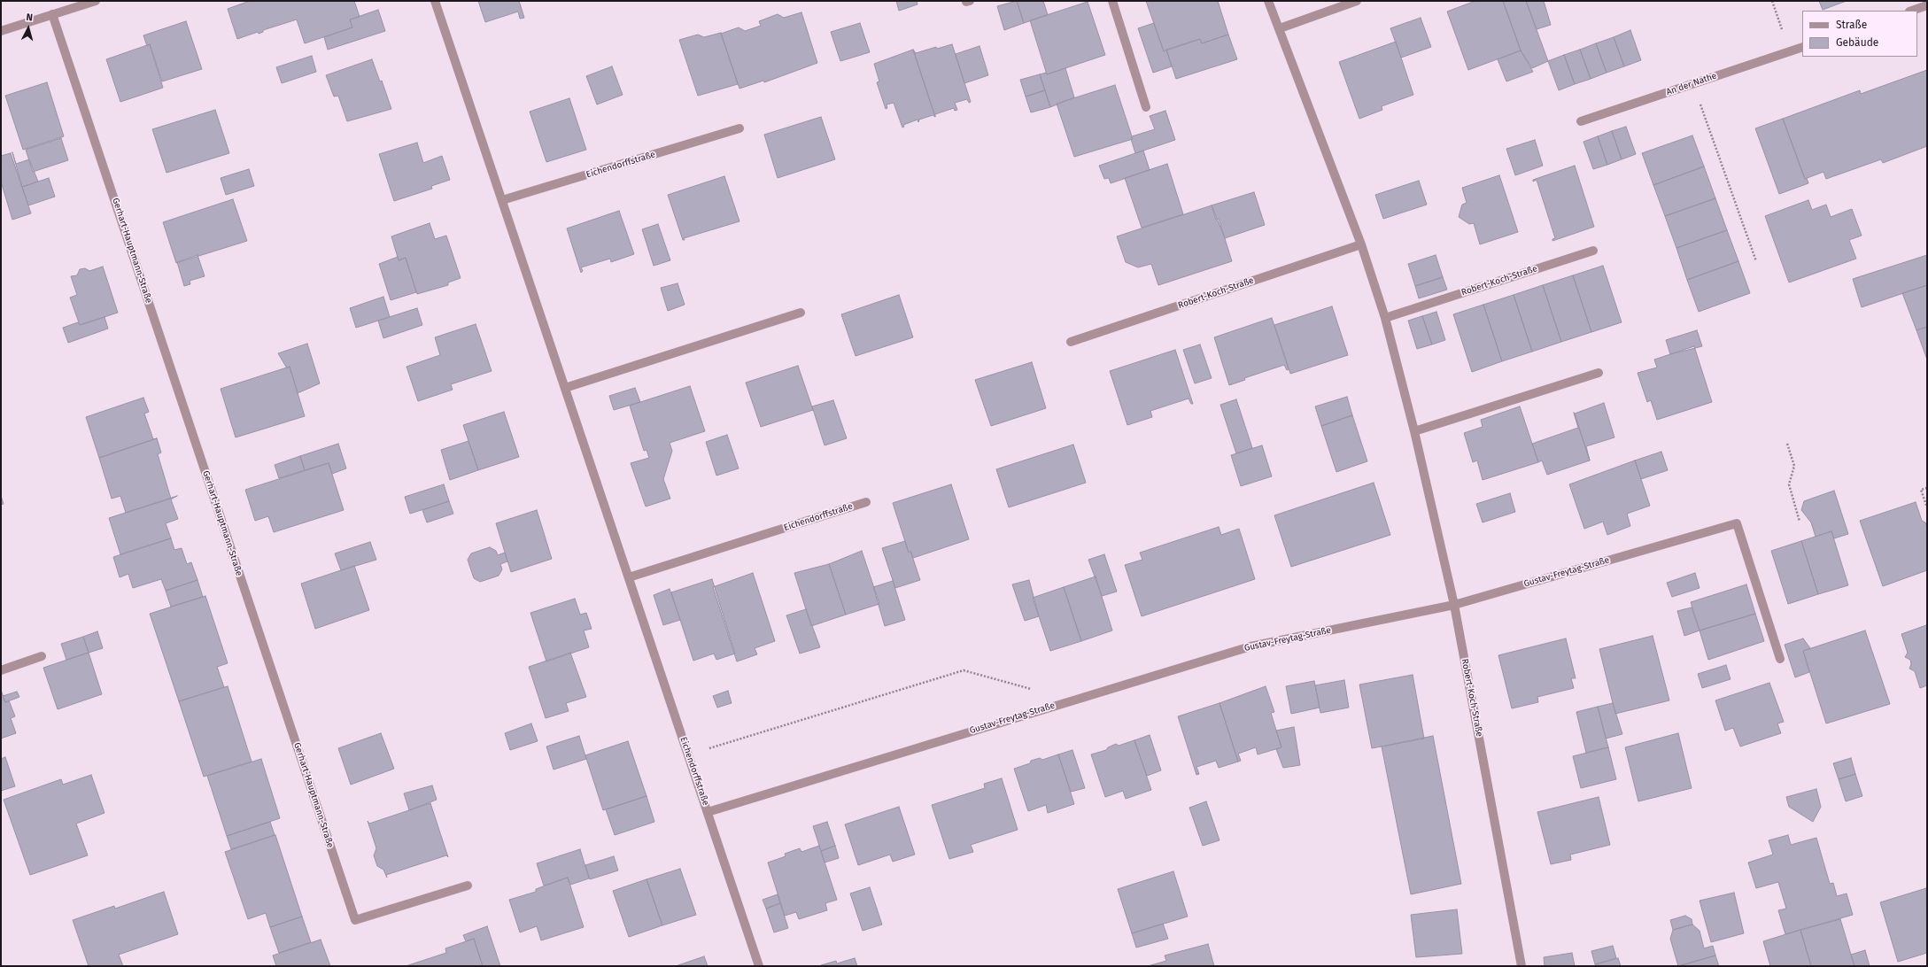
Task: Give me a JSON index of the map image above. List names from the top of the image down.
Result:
{
  "streets": {
    "street": [
      "An der Nathe",
      "Eichendorffstraße",
      "Gerhart-Hauptmann-Straße",
      "Robert-Koch-Straße",
      "Gustav-Freytag-Straße"
    ]
  },
  "crossings": [
    ["Eichendorffstraße", "Gustav-Freytag-Straße"],
    ["Robert-Koch-Straße", "Gustav-Freytag-Straße"]
  ],
  "legend": ["Straße", "Gebäude"],
  "north": "top"
}
